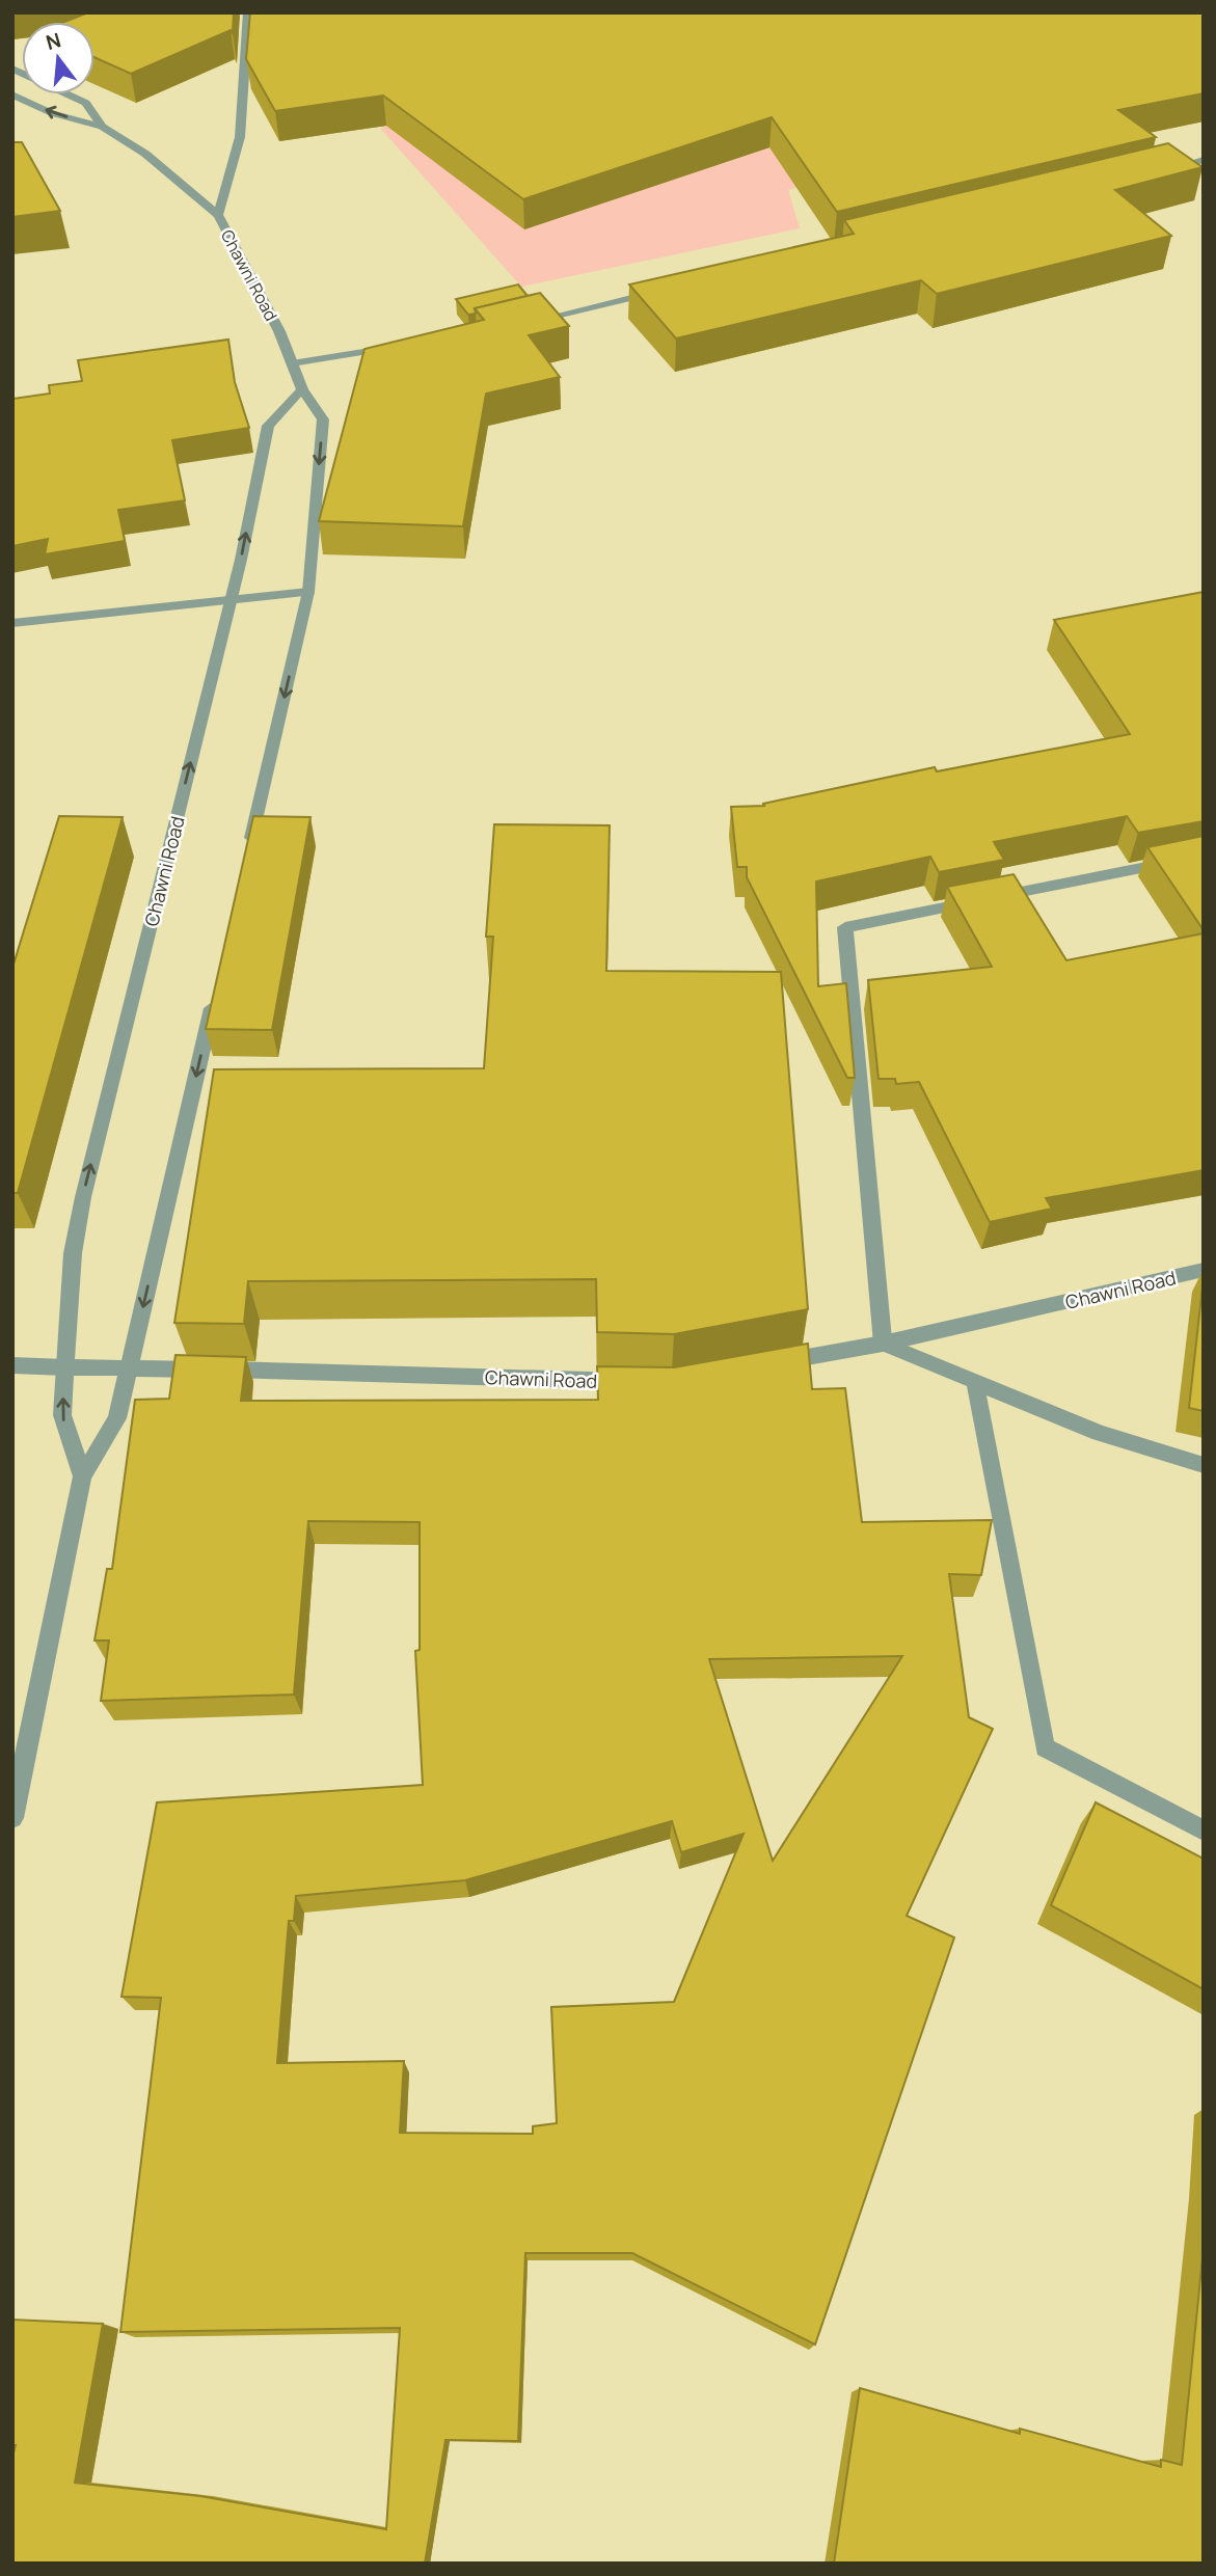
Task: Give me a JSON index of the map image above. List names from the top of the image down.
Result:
{
  "streets": {
    "street": ["Chawni Road"]
  },
  "north": "top"
}
